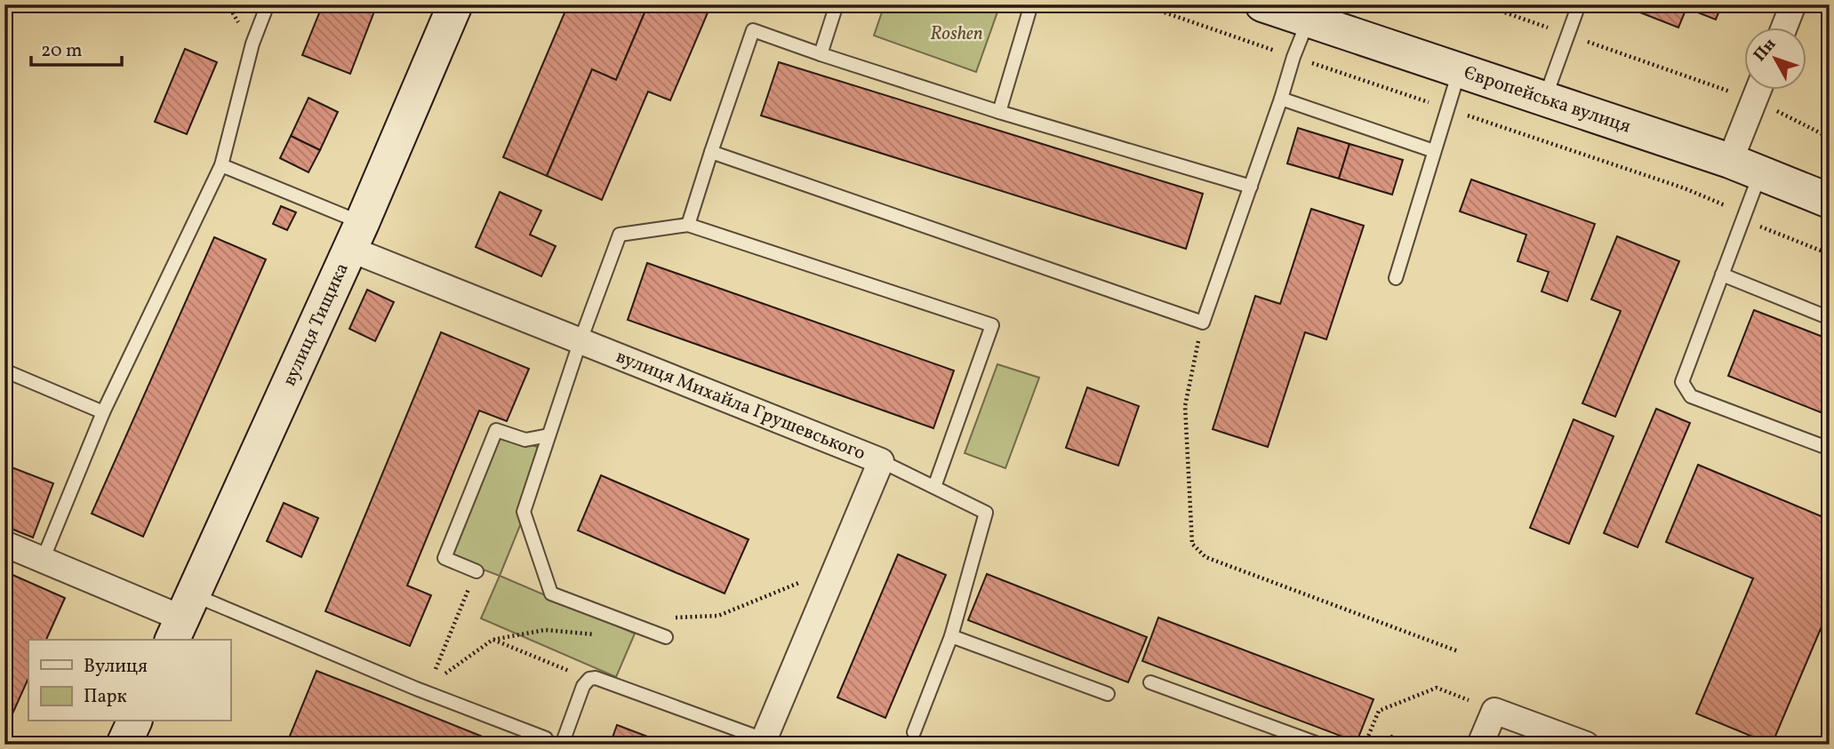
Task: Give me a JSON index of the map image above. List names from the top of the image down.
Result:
{
  "streets": {
    "main road": ["Європейська вулиця", "вулиця Тищика"],
    "street": ["вулиця Михайла Грушевського"]
  },
  "crossings": [
    ["вулиця Тищика", "вулиця Михайла Грушевського"]
  ],
  "parks": ["Roshen"],
  "legend": ["Вулиця", "Парк"],
  "scale_bar": "20 m",
  "north": "top left"
}
